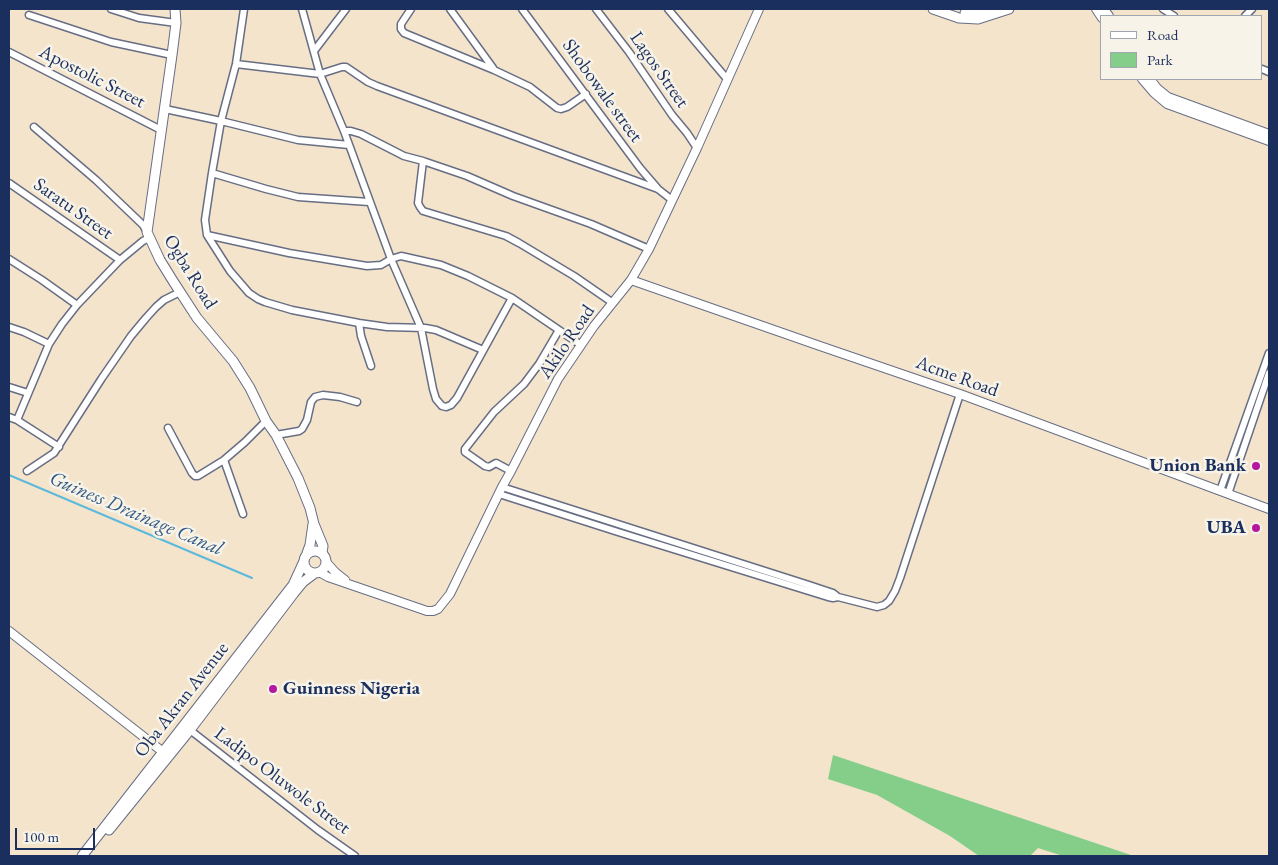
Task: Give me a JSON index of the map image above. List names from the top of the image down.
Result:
{
  "streets": {
    "main road": ["Ogba Road", "Oba Akran Avenue"],
    "street": [
      "Lagos Street",
      "Apostolic Street",
      "Shobowale street",
      "Saratu Street",
      "Akilo Road",
      "Acme Road",
      "Ladipo Oluwole Street"
    ]
  },
  "crossings": [
    ["Lagos Street", "Akilo Road"],
    ["Apostolic Street", "Ogba Road"],
    ["Ogba Road", "Akilo Road"],
    ["Ogba Road", "Oba Akran Avenue"],
    ["Akilo Road", "Acme Road"],
    ["Akilo Road", "Oba Akran Avenue"],
    ["Oba Akran Avenue", "Ladipo Oluwole Street"]
  ],
  "water": ["Guiness Drainage Canal"],
  "places": ["Union Bank", "UBA", "Guinness Nigeria"],
  "legend": ["Road", "Park"],
  "scale_bar": "100 m"
}
